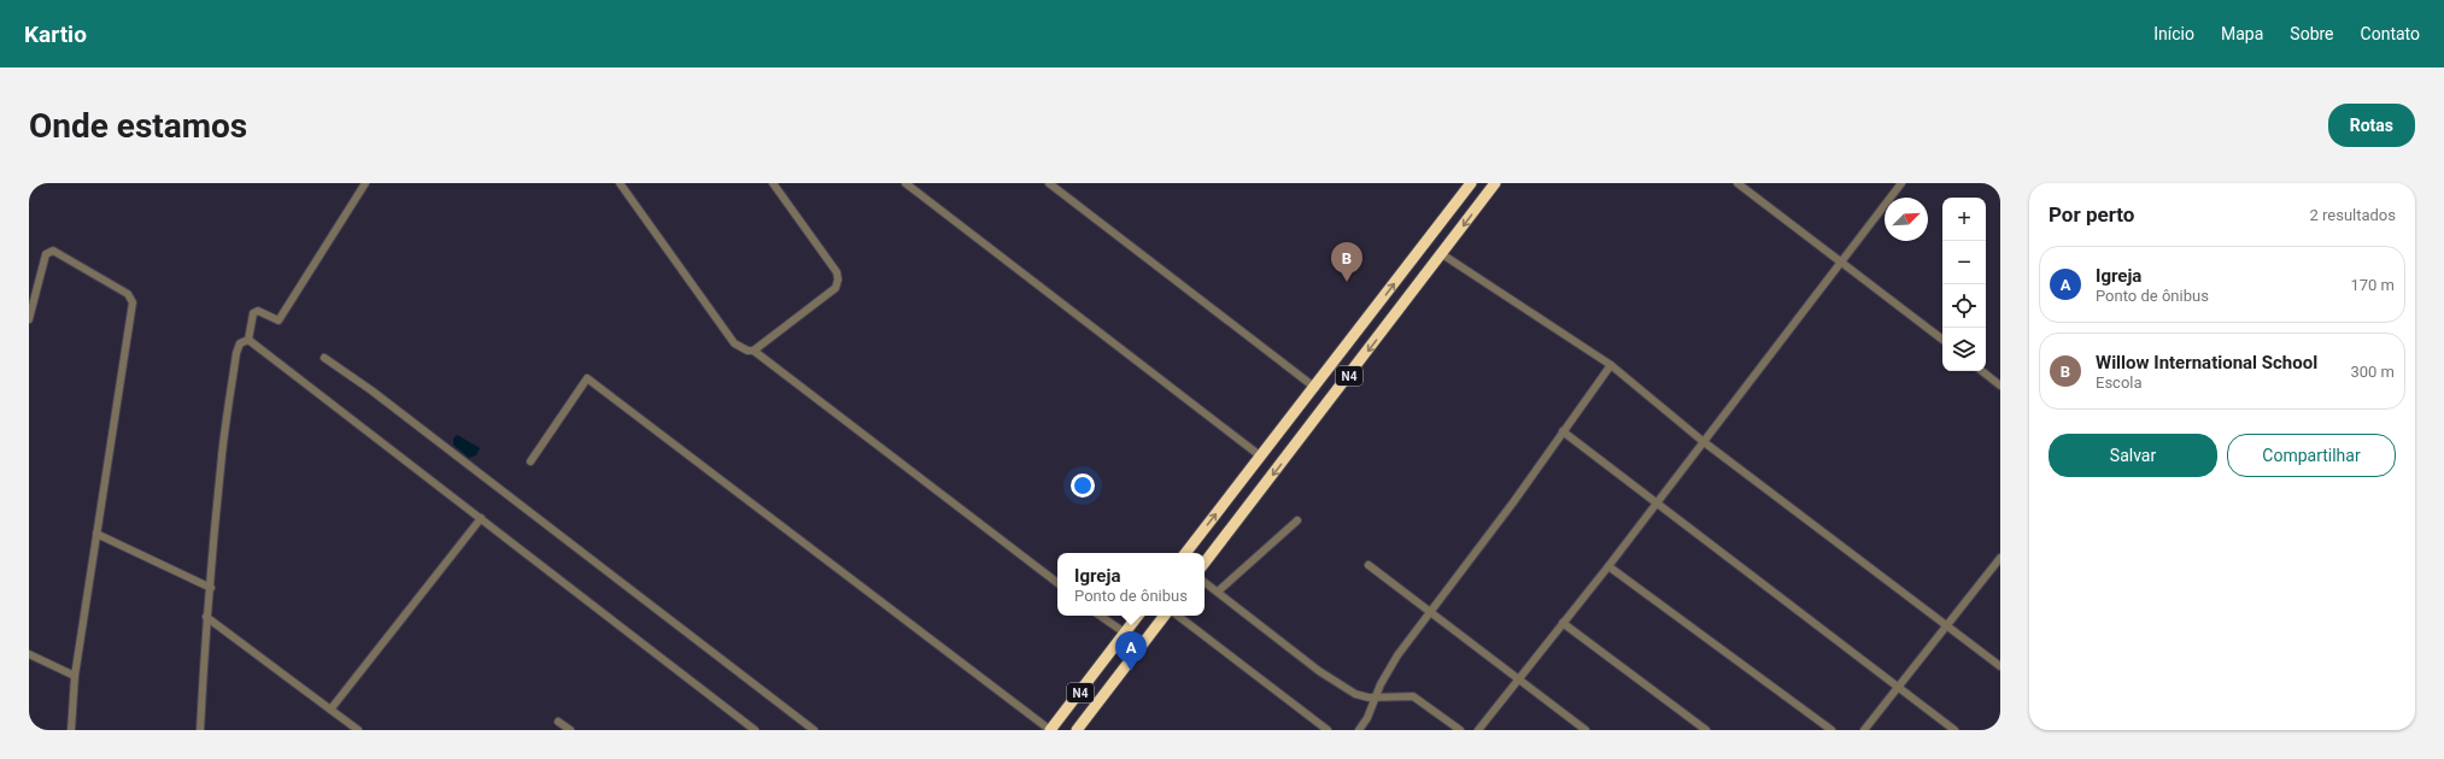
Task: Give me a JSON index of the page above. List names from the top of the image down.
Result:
{
  "streets": {
    "highway": ["N4"]
  },
  "north": "top right",
  "page": {
    "header": "Kartio",
    "nav": [
      "Início",
      "Mapa",
      "Sobre",
      "Contato"
    ],
    "buttons": [
      "Rotas",
      ["Salvar", "Compartilhar"]
    ],
    "title": "Onde estamos",
    "heading": ["Por perto", "2 resultados"],
    "map_buttons": ["+", "−"],
    "pins": ["B", "A"],
    "list": [
      {
        "mark": "A",
        "name": "Igreja",
        "note": "Ponto de ônibus",
        "value": "170 m"
      },
      {
        "mark": "B",
        "name": "Willow International School",
        "note": "Escola",
        "value": "300 m"
      }
    ],
    "popup": ["Igreja", "Ponto de ônibus"]
  }
}
